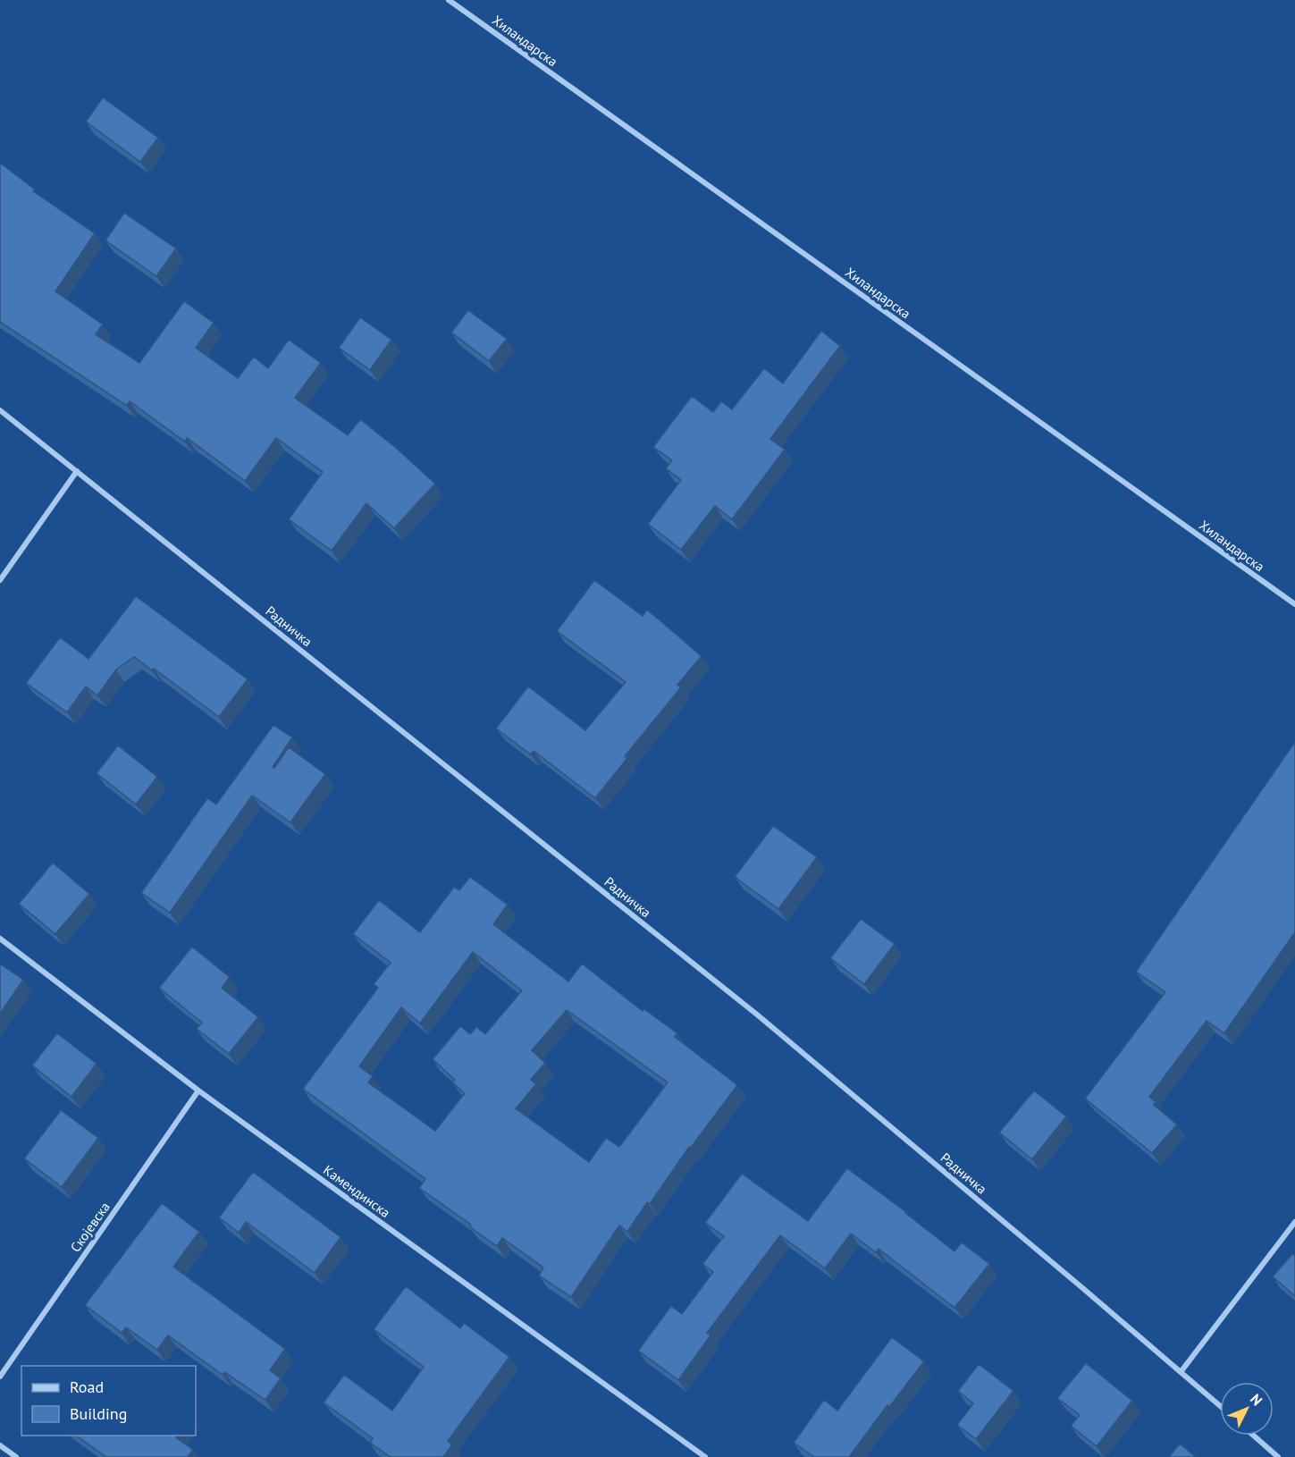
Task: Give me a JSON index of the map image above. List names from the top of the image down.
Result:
{
  "streets": {
    "street": [
      "Хиландарска",
      "Радничка",
      "Камендинска",
      "Скојевска"
    ]
  },
  "crossings": [
    ["Камендинска", "Скојевска"]
  ],
  "legend": ["Road", "Building"],
  "north": "top right"
}
